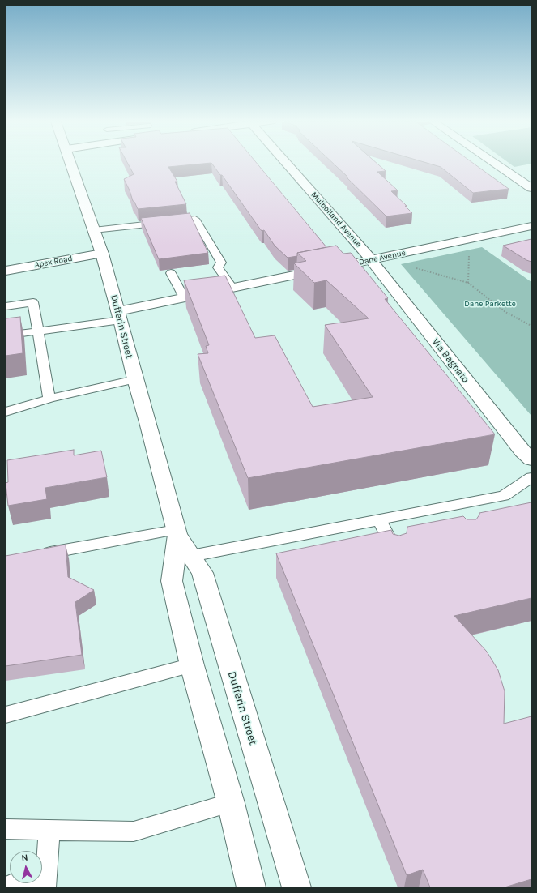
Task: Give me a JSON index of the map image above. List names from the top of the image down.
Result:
{
  "streets": {
    "street": [
      "Mulholland Avenue",
      "Dane Avenue",
      "Apex Road",
      "Dufferin Street",
      "Via Bagnato"
    ]
  },
  "crossings": [
    ["Mulholland Avenue", "Dane Avenue"],
    ["Mulholland Avenue", "Via Bagnato"],
    ["Dane Avenue", "Via Bagnato"],
    ["Apex Road", "Dufferin Street"]
  ],
  "parks": ["Dane Parkette"],
  "north": "top"
}
